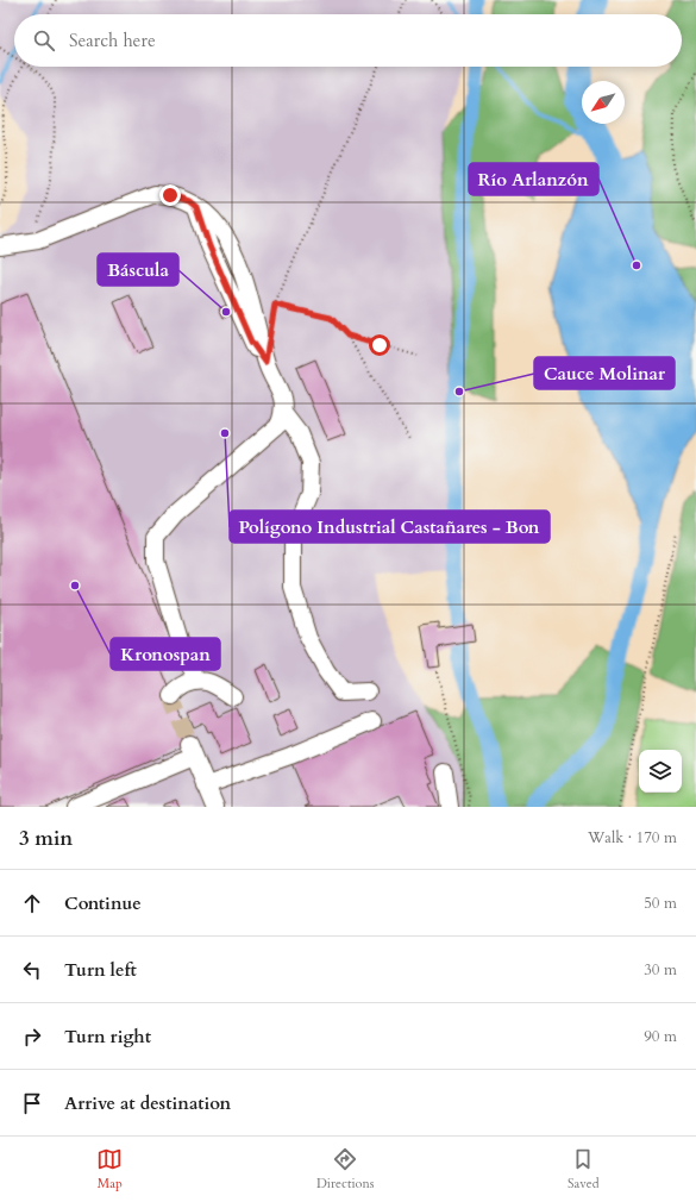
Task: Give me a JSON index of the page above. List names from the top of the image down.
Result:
{
  "places": [
    "Río Arlanzón",
    "Báscula",
    "Cauce Molinar",
    "Polígono Industrial Castañares - Bon",
    "Kronospan"
  ],
  "north": "bottom left",
  "page": {
    "search": "Search here",
    "heading": ["3 min", "Walk · 170 m"],
    "list": [
      ["Continue", "50 m"],
      ["Turn left", "30 m"],
      ["Turn right", "90 m"],
      "Arrive at destination"
    ],
    "nav": ["Map", "Directions", "Saved"]
  }
}
